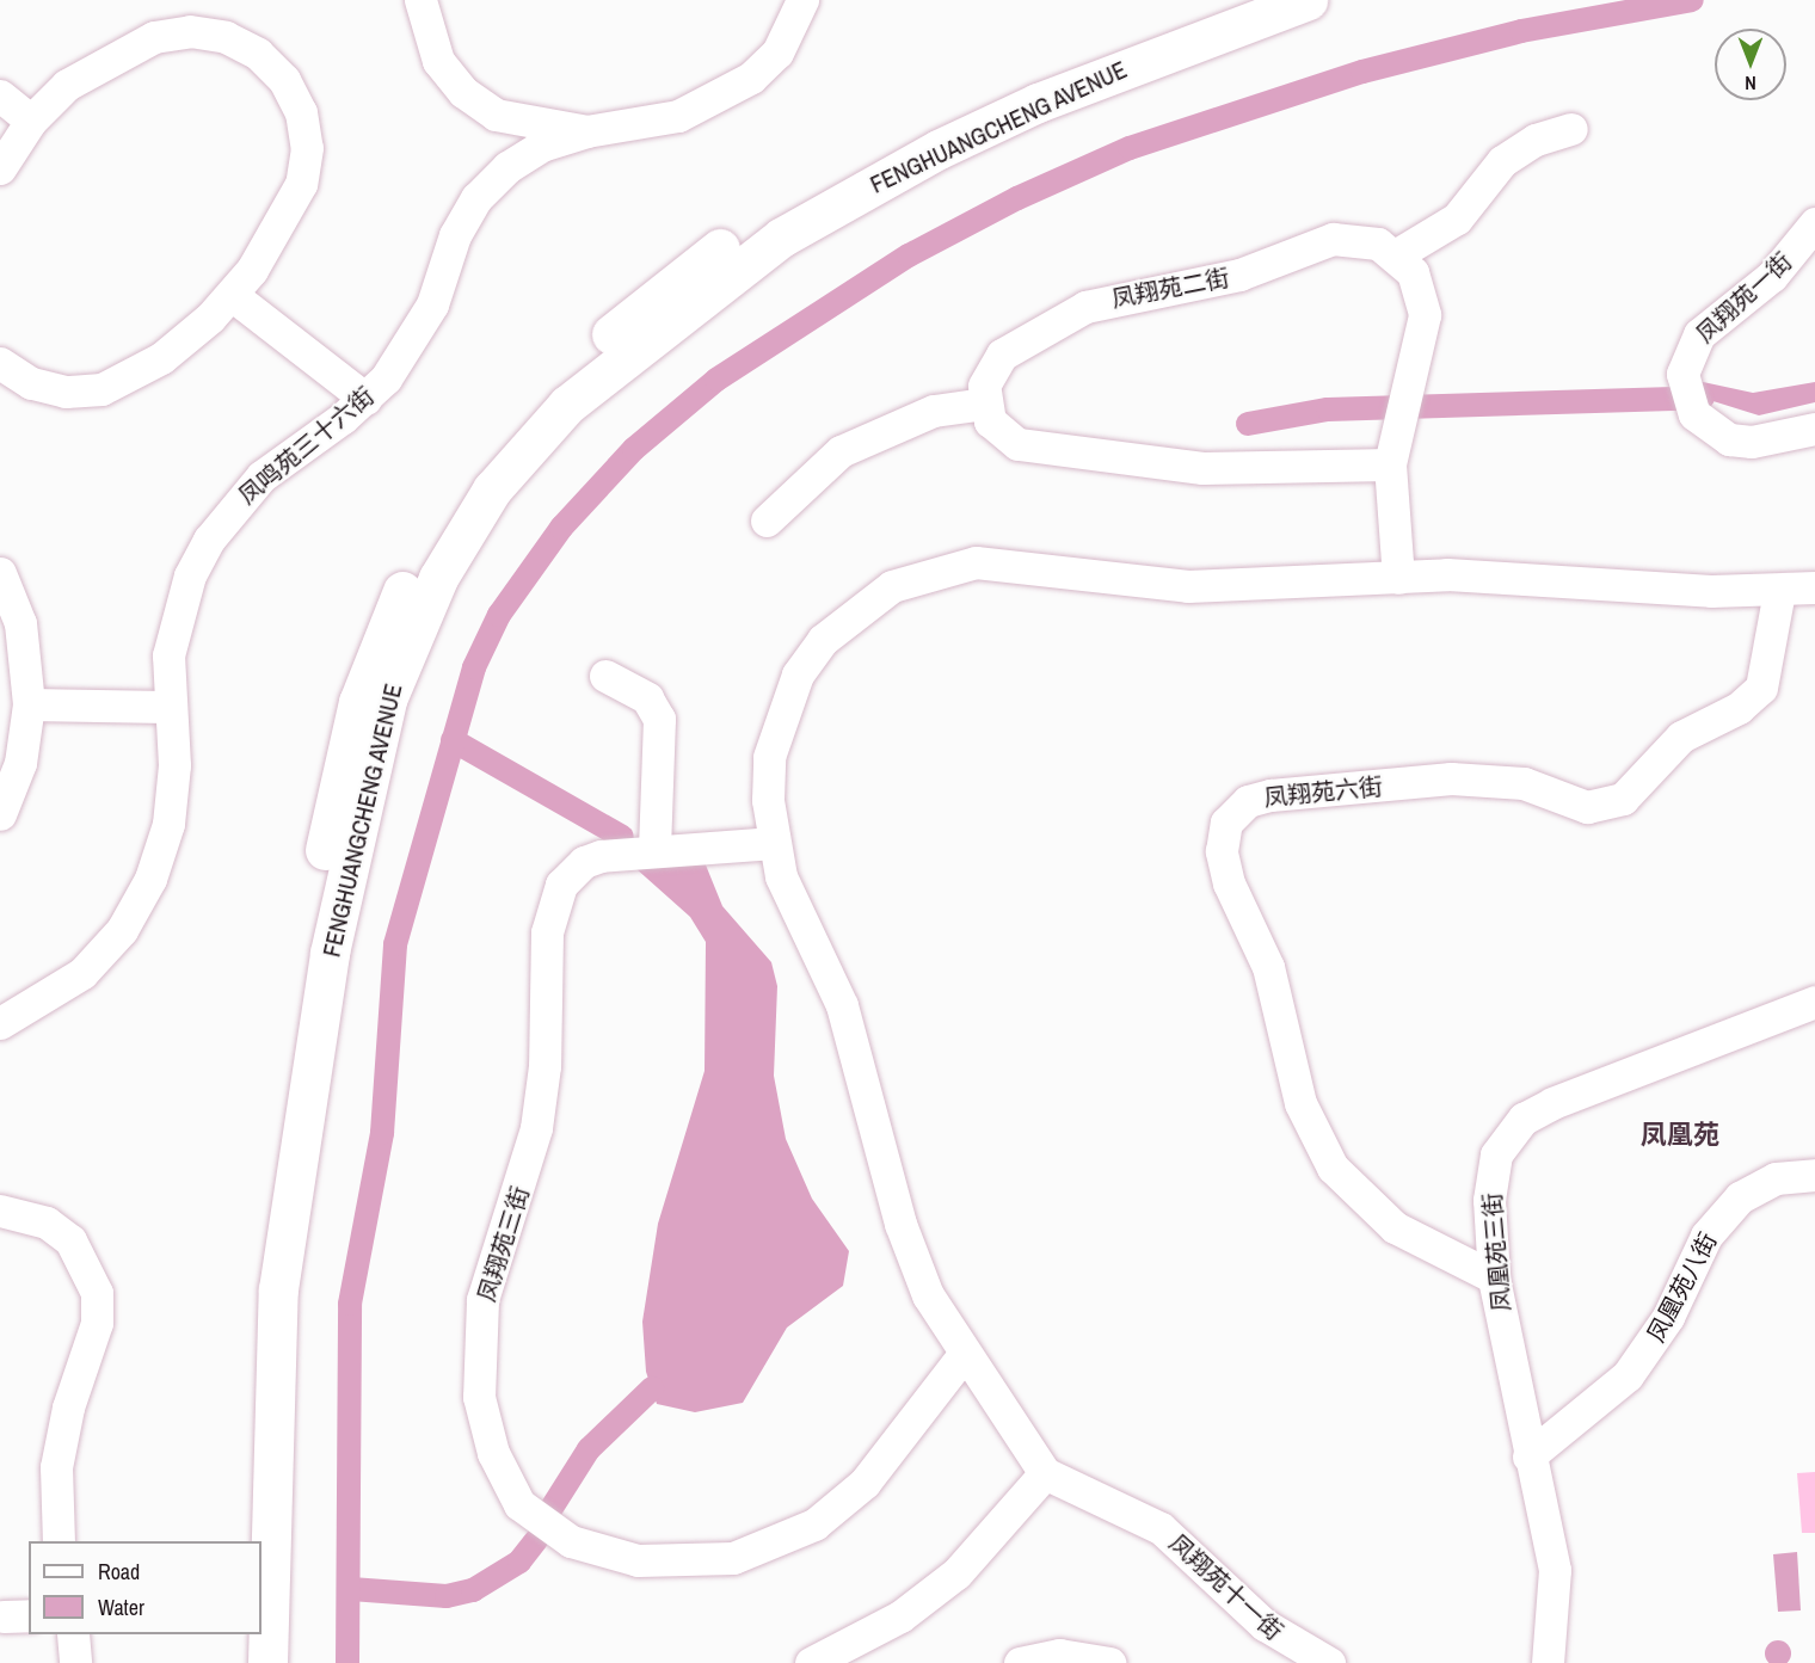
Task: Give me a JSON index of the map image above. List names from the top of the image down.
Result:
{
  "streets": {
    "main road": ["FENGHUANGCHENG AVENUE"],
    "street": [
      "凤翔苑二街",
      "凤翔苑一街",
      "凤鸣苑三十六街",
      "凤翔苑六街",
      "凤翔苑三街",
      "凤凰苑三街",
      "凤凰苑八街",
      "凤翔苑十一街"
    ]
  },
  "crossings": [
    ["凤翔苑六街", "凤凰苑三街"],
    ["凤凰苑三街", "凤凰苑八街"]
  ],
  "districts": ["凤凰苑"],
  "legend": ["Road", "Water"],
  "north": "bottom"
}
